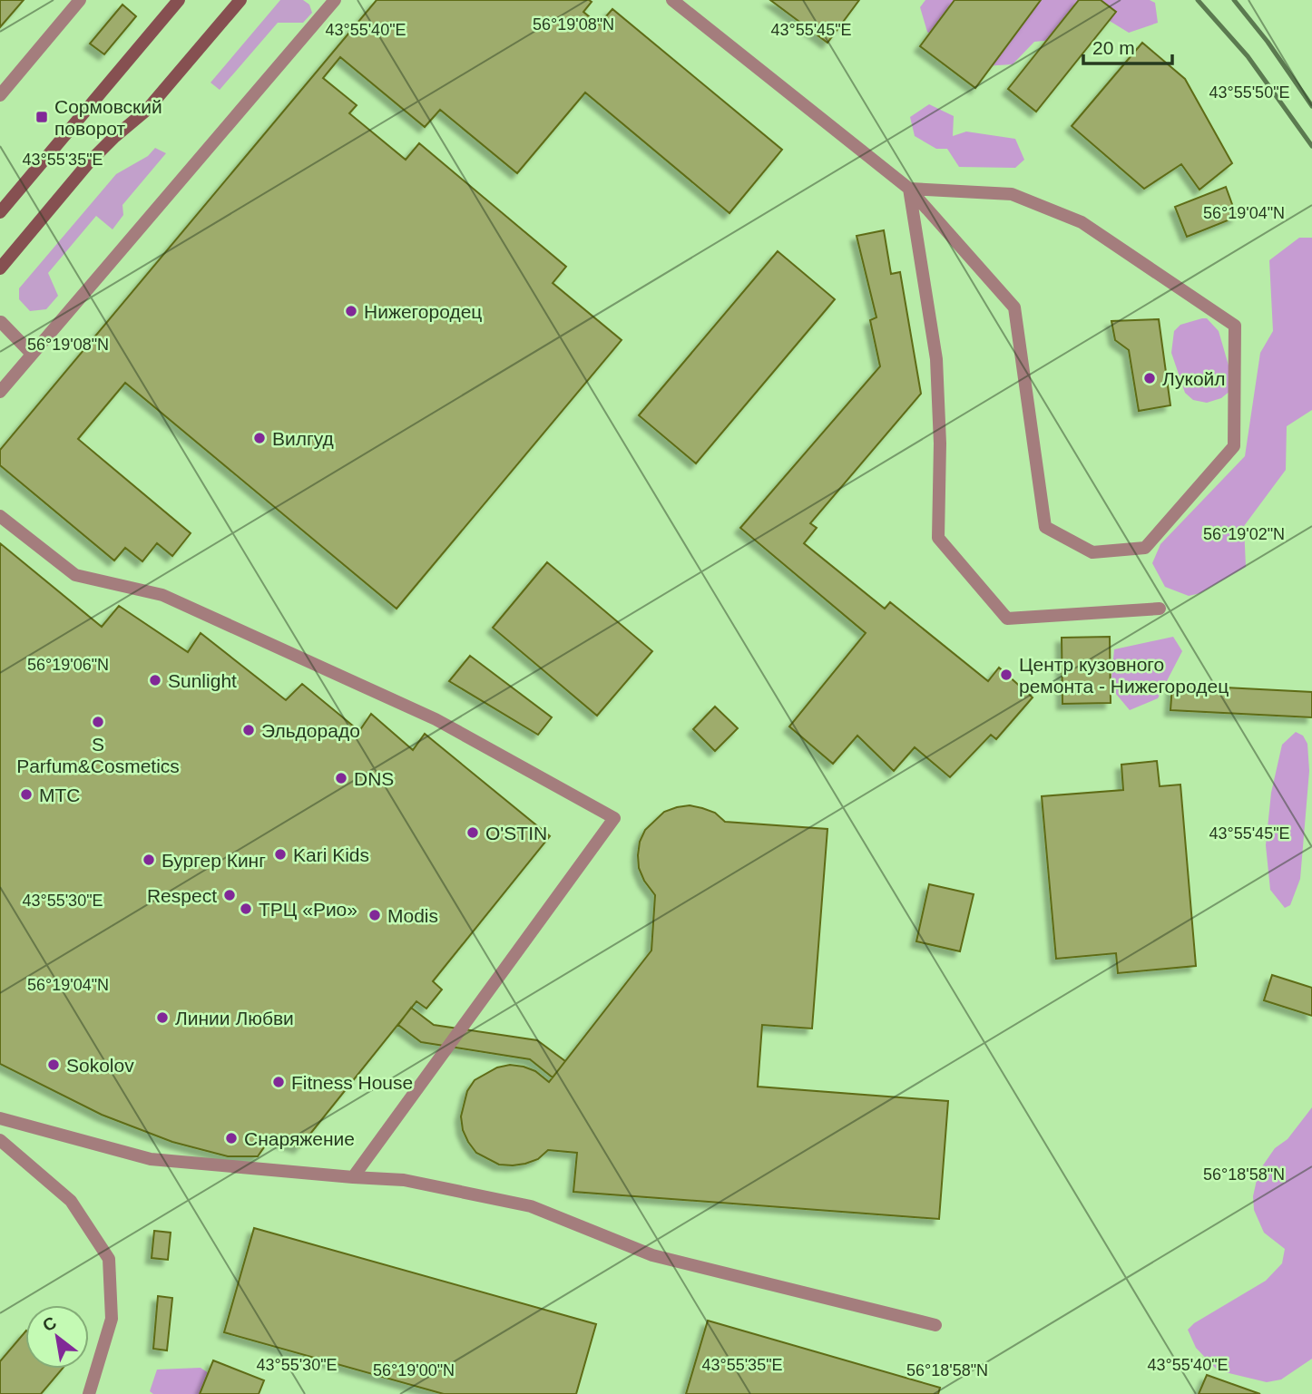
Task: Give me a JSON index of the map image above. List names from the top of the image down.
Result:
{
  "places": {
    "transit": ["Сормовский поворот"],
    "other": [
      "Нижегородец",
      "Лукойл",
      "Вилгуд",
      "Центр кузовного ремонта - Нижегородец",
      "Sunlight",
      "S Parfum&Cosmetics",
      "Эльдорадо",
      "DNS",
      "МТС",
      "O'STIN",
      "Kari Kids",
      "Бургер Кинг",
      "Respect",
      "ТРЦ «Рио»",
      "Modis",
      "Линии Любви",
      "Sokolov",
      "Fitness House",
      "Снаряжение"
    ]
  },
  "scale_bar": "20 m",
  "north": "top left",
  "coordinates": [
    "56°19'08\"N",
    "43°55'40\"E",
    "43°55'45\"E",
    "43°55'50\"E",
    "43°55'35\"E",
    "56°19'04\"N",
    "56°19'02\"N",
    "56°19'06\"N",
    "43°55'30\"E",
    "56°18'58\"N",
    "56°19'00\"N"
  ]
}
